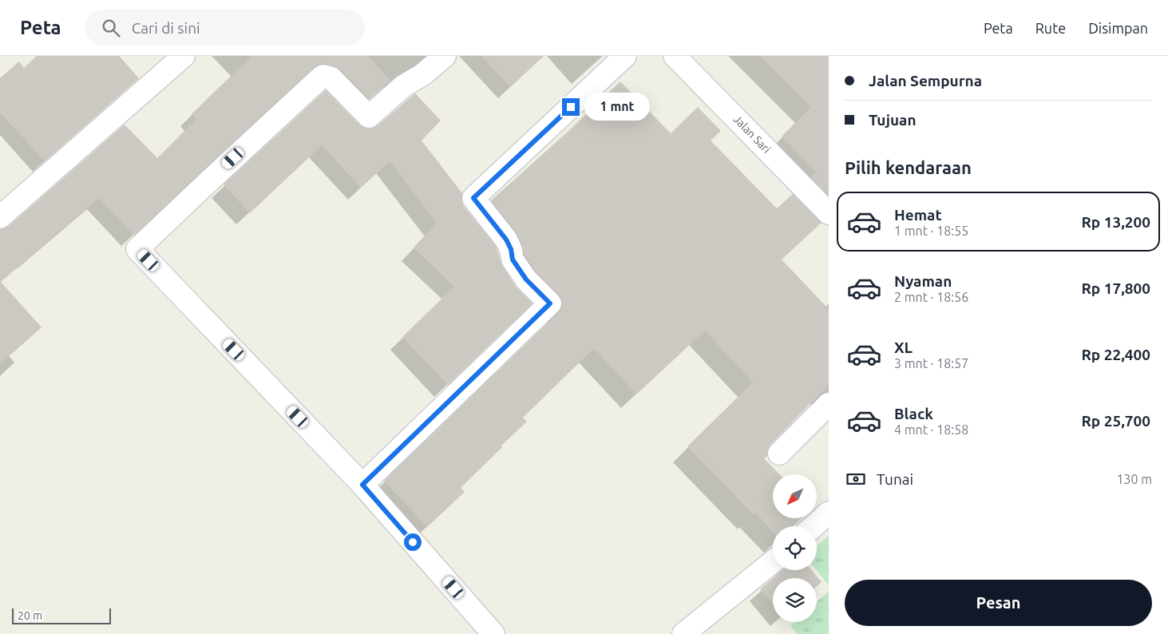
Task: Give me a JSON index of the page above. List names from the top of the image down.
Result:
{
  "streets": {
    "street": ["Jalan Sari"]
  },
  "scale_bar": "20 m",
  "north": "bottom left",
  "page": {
    "header": "Peta",
    "search": "Cari di sini",
    "nav": ["Peta", "Rute", "Disimpan"],
    "banner": ["Jalan Sempurna", "Tujuan"],
    "bubble": "1 mnt",
    "heading": "Pilih kendaraan",
    "list": [
      {
        "name": "Hemat",
        "note": "1 mnt · 18:55",
        "value": "Rp 13,200"
      },
      {
        "name": "Nyaman",
        "note": "2 mnt · 18:56",
        "value": "Rp 17,800"
      },
      {
        "name": "XL",
        "note": "3 mnt · 18:57",
        "value": "Rp 22,400"
      },
      {
        "name": "Black",
        "note": "4 mnt · 18:58",
        "value": "Rp 25,700"
      }
    ],
    "pay": ["Tunai", "130 m"],
    "buttons": "Pesan",
    "scale": "20 m"
  }
}
